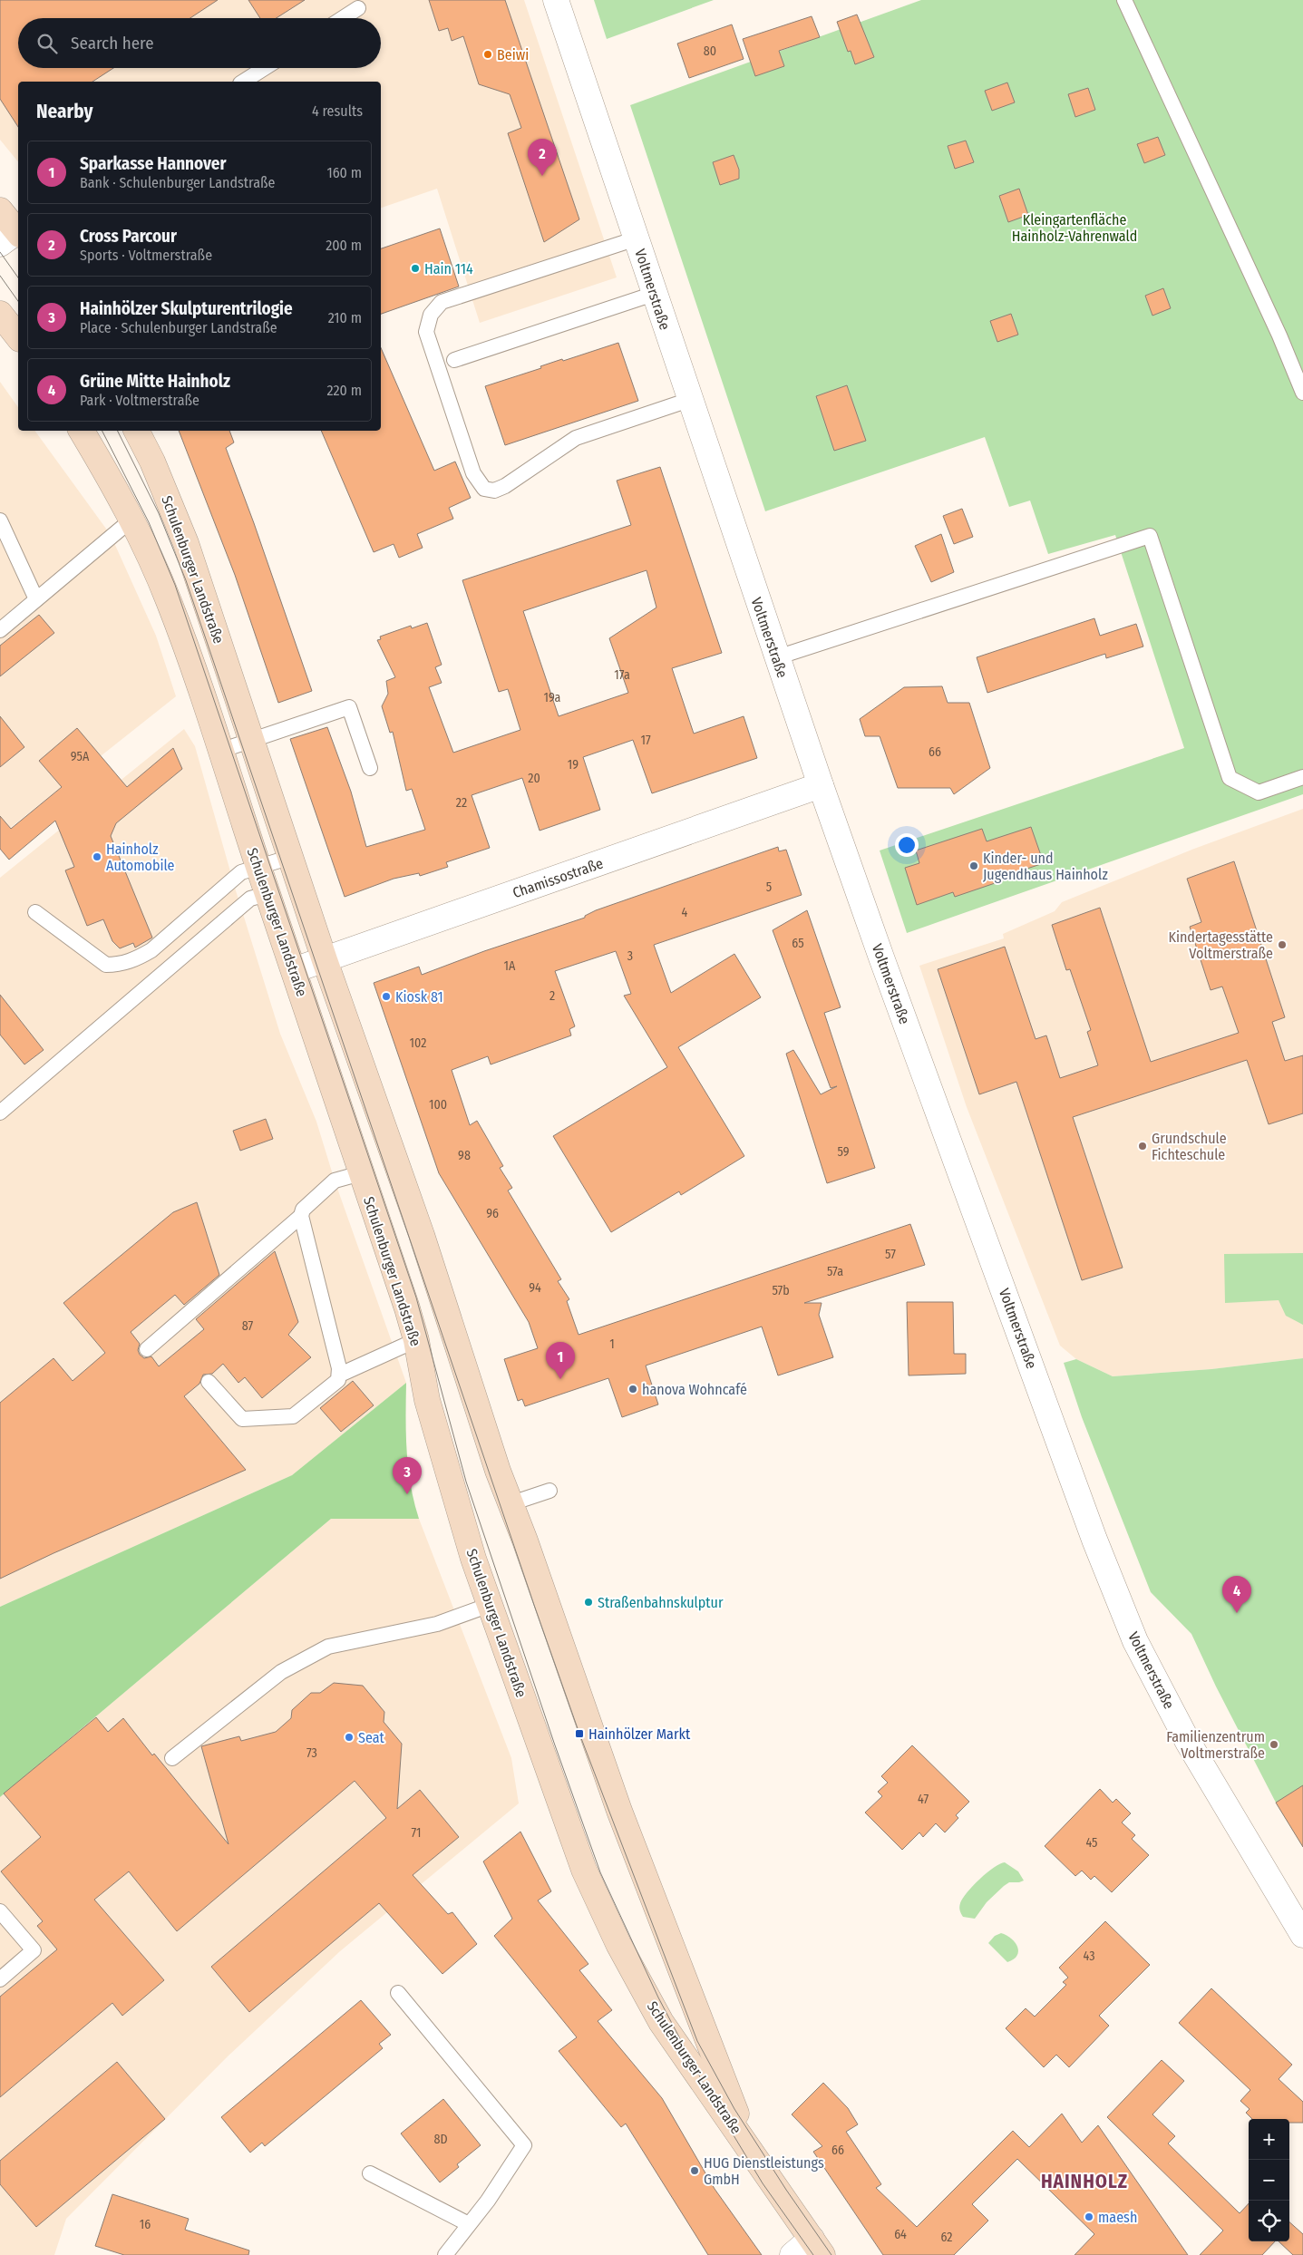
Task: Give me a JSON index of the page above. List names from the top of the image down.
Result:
{
  "streets": {
    "main road": ["Schulenburger Landstraße"],
    "street": ["Voltmerstraße", "Chamissostraße"]
  },
  "crossings": [
    ["Voltmerstraße", "Chamissostraße"],
    ["Schulenburger Landstraße", "Chamissostraße"]
  ],
  "districts": ["HAINHOLZ"],
  "parks": ["Kleingartenfläche Hainholz-Vahrenwald"],
  "places": {
    "other": [
      "Beiwi",
      "Hain 114",
      "Hainholz Automobile",
      "Kinder- und Jugendhaus Hainholz",
      "Kindertagesstätte Voltmerstraße",
      "Kiosk 81",
      "Grundschule Fichteschule",
      "hanova Wohncafé",
      "Straßenbahnskulptur",
      "Seat",
      "Familienzentrum Voltmerstraße",
      "HUG Dienstleistungs GmbH",
      "maesh"
    ],
    "transit": ["Hainhölzer Markt"]
  },
  "house_numbers": [
    "80",
    "17a",
    "19a",
    "17",
    "66",
    "95A",
    "19",
    "20",
    "22",
    "5",
    "4",
    "65",
    "3",
    "1A",
    "2",
    "102",
    "100",
    "59",
    "98",
    "96",
    "57",
    "57a",
    "94",
    "57b",
    "87",
    "1",
    "73",
    "47",
    "71",
    "45",
    "43",
    "8D",
    "66",
    "16",
    "64",
    "62"
  ],
  "page": {
    "search": "Search here",
    "heading": ["Nearby", "4 results"],
    "pins": [
      "2",
      "1",
      "3",
      "4"
    ],
    "list": [
      {
        "mark": "1",
        "name": "Sparkasse Hannover",
        "note": "Bank · Schulenburger Landstraße",
        "value": "160 m"
      },
      {
        "mark": "2",
        "name": "Cross Parcour",
        "note": "Sports · Voltmerstraße",
        "value": "200 m"
      },
      {
        "mark": "3",
        "name": "Hainhölzer Skulpturentrilogie",
        "note": "Place · Schulenburger Landstraße",
        "value": "210 m"
      },
      {
        "mark": "4",
        "name": "Grüne Mitte Hainholz",
        "note": "Park · Voltmerstraße",
        "value": "220 m"
      }
    ],
    "map_buttons": ["+", "−"]
  }
}
